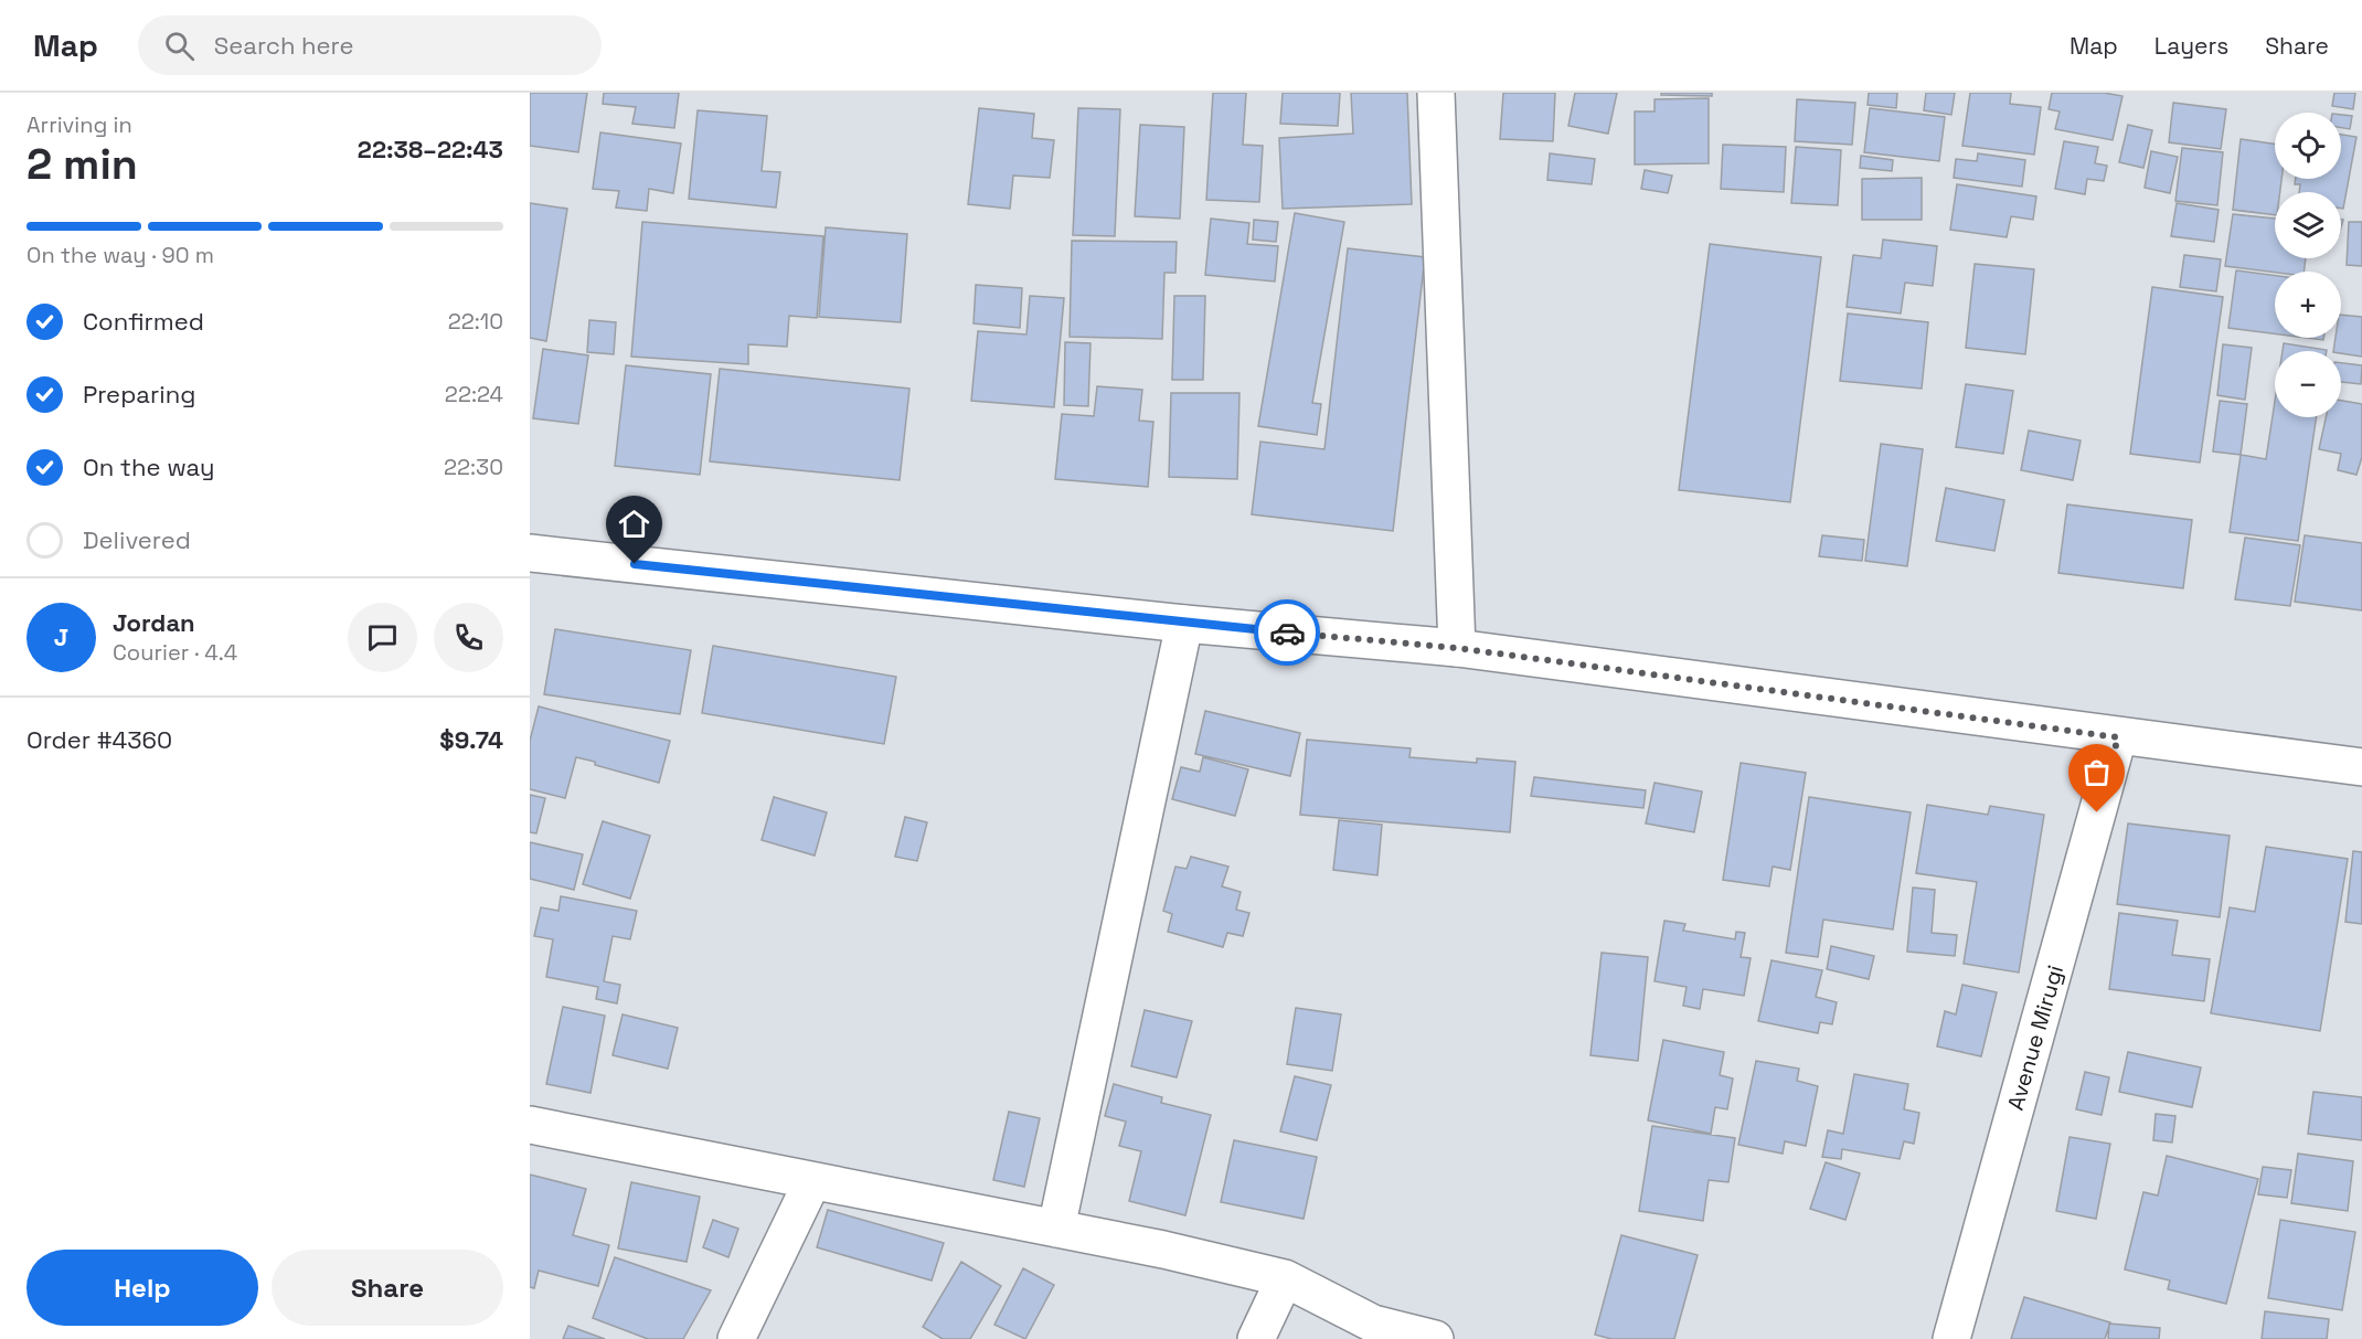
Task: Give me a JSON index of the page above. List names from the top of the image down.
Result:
{
  "streets": {
    "main road": ["Avenue Mirugi"]
  },
  "page": {
    "header": "Map",
    "search": "Search here",
    "nav": ["Map", "Layers", "Share"],
    "heading": ["2 min", "Arriving in", "22:38–22:43"],
    "panel": [
      "Jordan",
      "Courier · 4.4",
      "Order #4360",
      "$9.74"
    ],
    "map_buttons": ["+", "−"],
    "bar": "On the way · 90 m",
    "list": [
      ["Confirmed", "22:10"],
      ["Preparing", "22:24"],
      ["On the way", "22:30"],
      "Delivered"
    ],
    "round": "J",
    "buttons": ["Help", "Share"]
  }
}
